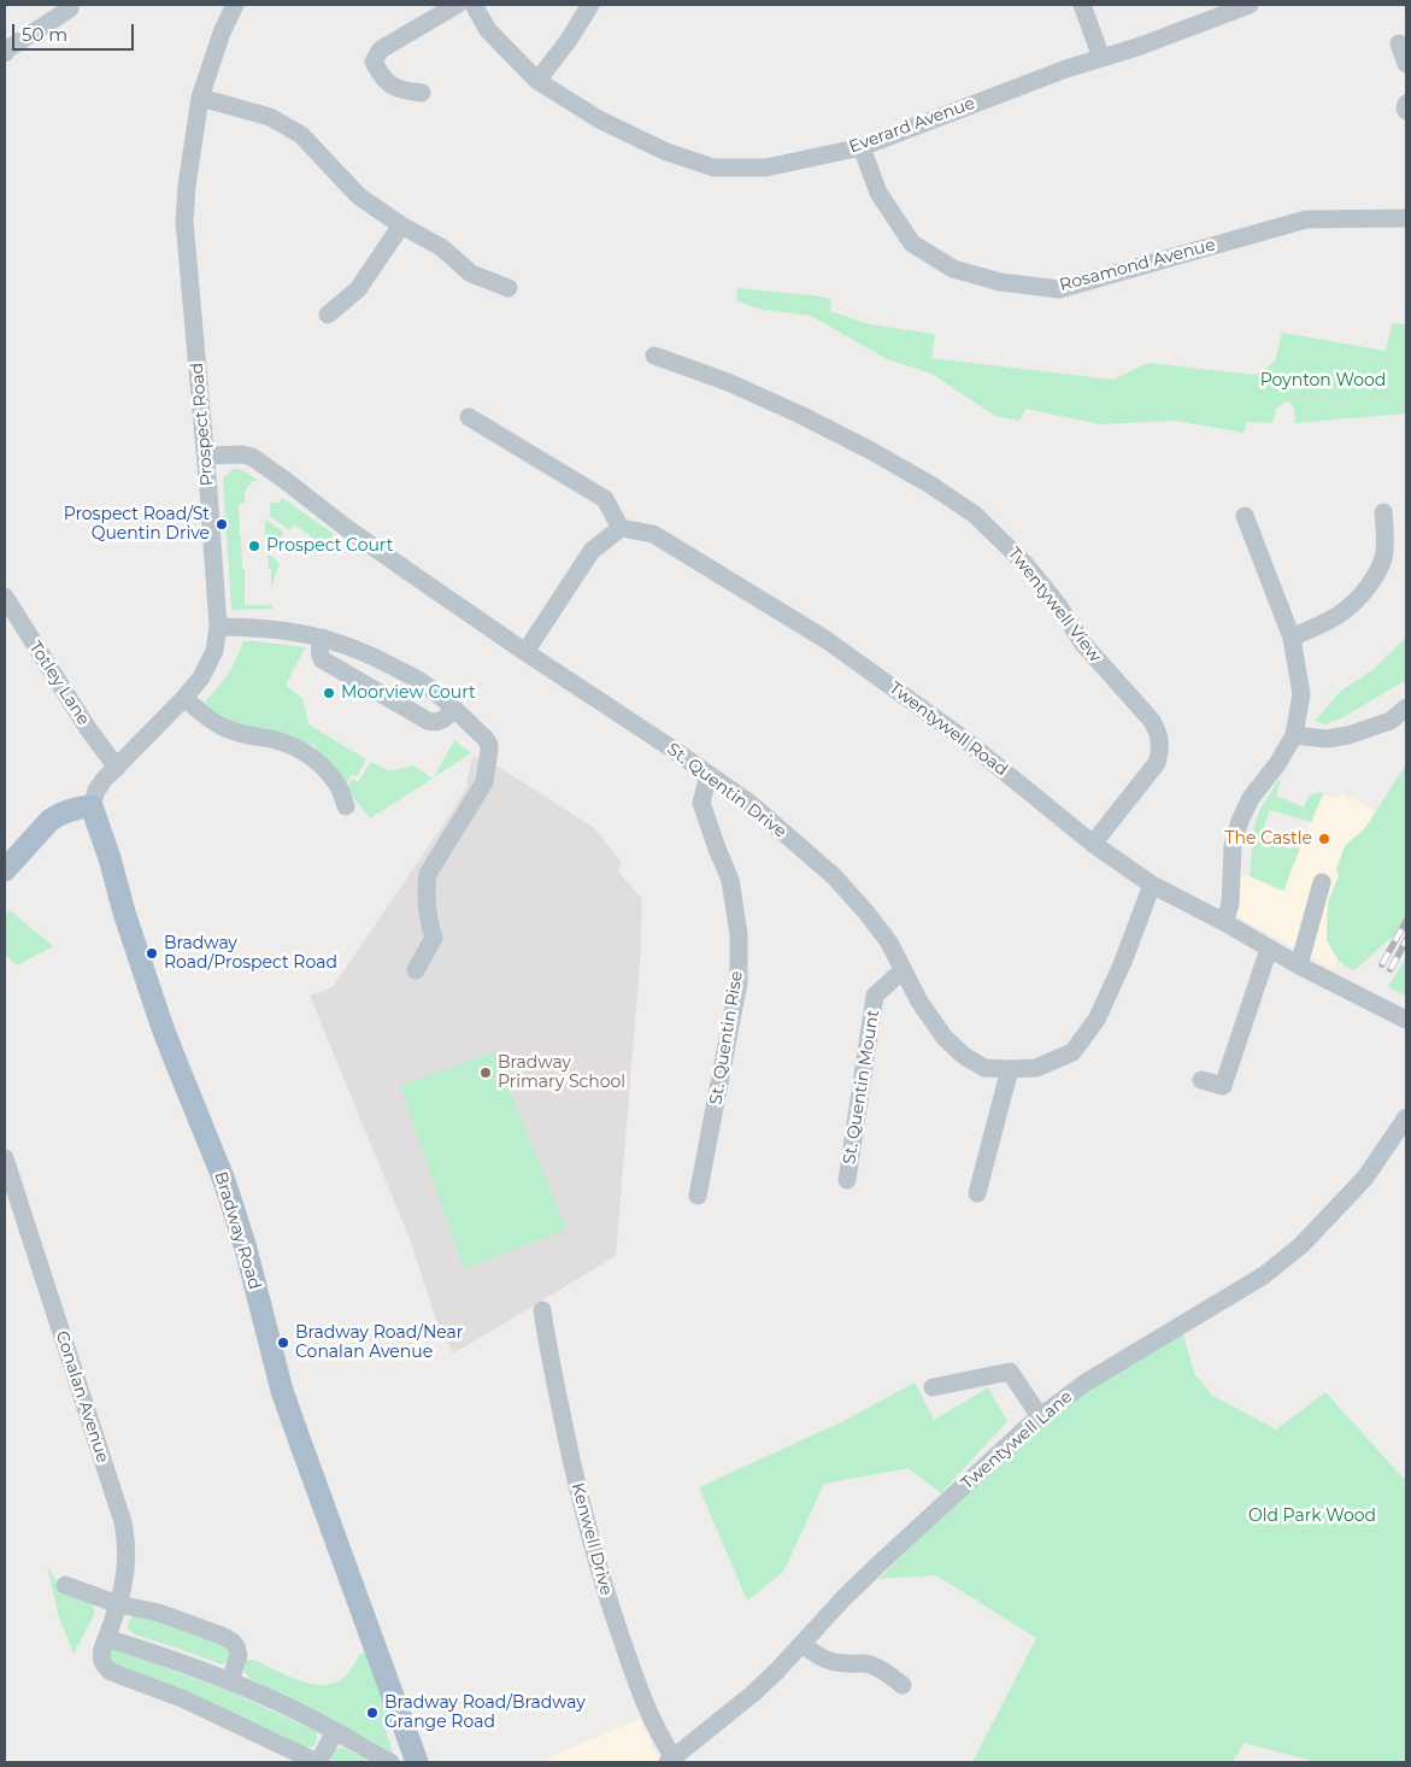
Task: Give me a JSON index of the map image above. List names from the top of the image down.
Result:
{
  "streets": {
    "main road": ["Bradway Road"],
    "street": [
      "Everard Avenue",
      "Rosamond Avenue",
      "Prospect Road",
      "Twentywell View",
      "Totley Lane",
      "Twentywell Road",
      "St. Quentin Drive",
      "St. Quentin Rise",
      "St. Quentin Mount",
      "Conalan Avenue",
      "Twentywell Lane",
      "Kenwell Drive"
    ]
  },
  "crossings": [
    ["Everard Avenue", "Rosamond Avenue"],
    ["Prospect Road", "Totley Lane"],
    ["Prospect Road", "St. Quentin Drive"],
    ["Prospect Road", "Bradway Road"],
    ["Twentywell View", "Twentywell Road"],
    ["Twentywell Road", "St. Quentin Drive"],
    ["St. Quentin Drive", "St. Quentin Rise"],
    ["St. Quentin Drive", "St. Quentin Mount"],
    ["Twentywell Lane", "Kenwell Drive"]
  ],
  "parks": ["Poynton Wood", "Old Park Wood"],
  "places": [
    "Prospect Road/St Quentin Drive",
    "Prospect Court",
    "Moorview Court",
    "The Castle",
    "Bradway Road/Prospect Road",
    "Bradway Primary School",
    "Bradway Road/Near Conalan Avenue",
    "Bradway Road/Bradway Grange Road"
  ],
  "scale_bar": "50 m"
}
